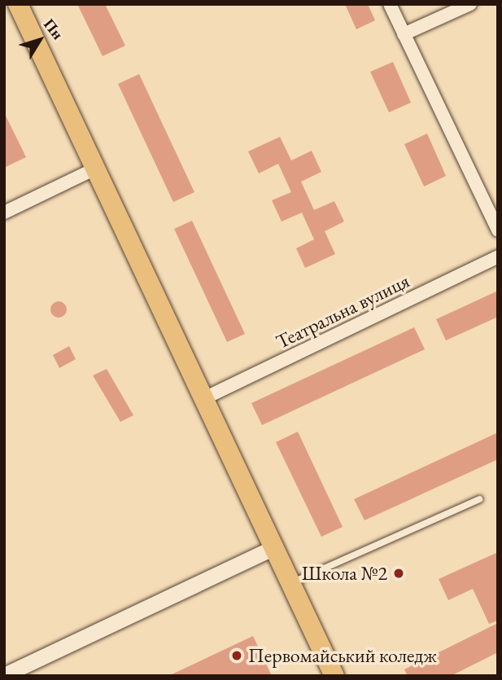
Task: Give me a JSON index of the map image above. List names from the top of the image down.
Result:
{
  "streets": {
    "street": ["Театральна вулиця"]
  },
  "places": ["Школа №2", "Первомайський коледж"],
  "north": "top right"
}
